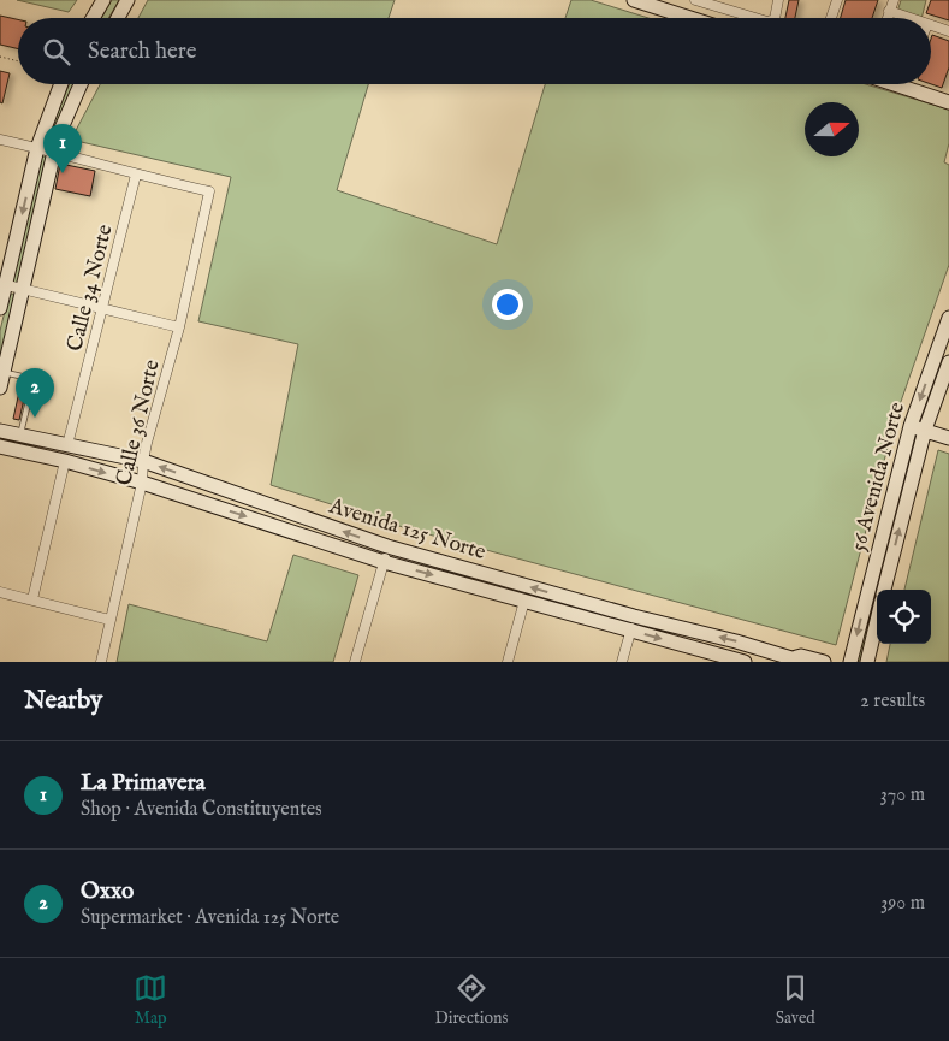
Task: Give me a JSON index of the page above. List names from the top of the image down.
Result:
{
  "streets": {
    "main road": ["56 Avenida Norte", "Avenida 125 Norte"],
    "street": ["Calle 34 Norte", "Calle 36 Norte"]
  },
  "crossings": [
    ["Calle 34 Norte", "Calle 36 Norte"],
    ["Calle 34 Norte", "Avenida 125 Norte"],
    ["Calle 36 Norte", "Avenida 125 Norte"]
  ],
  "north": "right",
  "page": {
    "search": "Search here",
    "pins": ["1", "2"],
    "heading": ["Nearby", "2 results"],
    "list": [
      {
        "mark": "1",
        "name": "La Primavera",
        "note": "Shop · Avenida Constituyentes",
        "value": "370 m"
      },
      {
        "mark": "2",
        "name": "Oxxo",
        "note": "Supermarket · Avenida 125 Norte",
        "value": "390 m"
      }
    ],
    "nav": ["Map", "Directions", "Saved"]
  }
}
